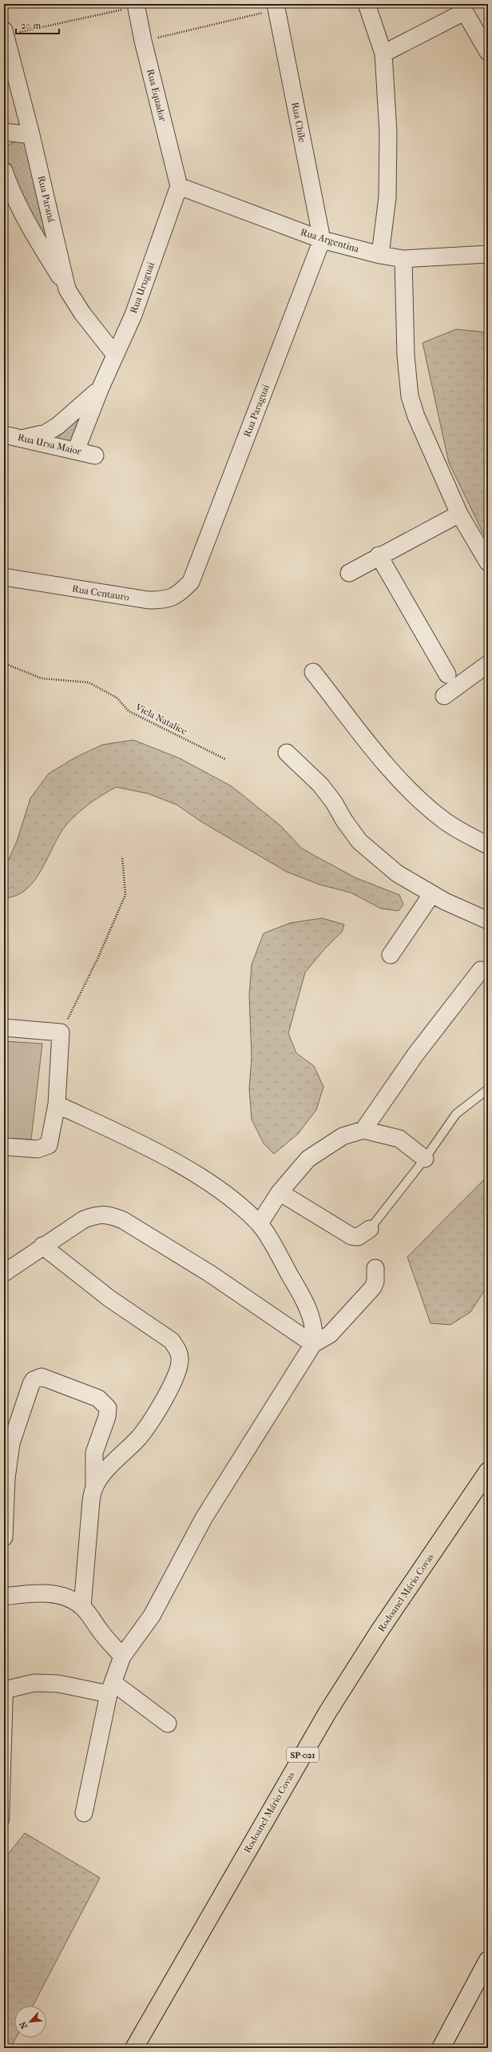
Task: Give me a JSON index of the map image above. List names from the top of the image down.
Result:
{
  "streets": {
    "highway": ["Rodoanel Mário Covas", "SP-021"],
    "street": [
      "Rua Equador",
      "Rua Chile",
      "Rua Paraná",
      "Rua Argentina",
      "Rua Uruguai",
      "Rua Paraguai",
      "Rua Ursa Maior",
      "Rua Centauro"
    ],
    "path": ["Viela Natalice"]
  },
  "crossings": [
    ["Rua Equador", "Rua Argentina"],
    ["Rua Equador", "Rua Uruguai"],
    ["Rua Chile", "Rua Argentina"],
    ["Rua Chile", "Rua Paraguai"],
    ["Rua Paraná", "Rua Uruguai"],
    ["Rua Argentina", "Rua Uruguai"],
    ["Rua Argentina", "Rua Paraguai"],
    ["Rua Uruguai", "Rua Ursa Maior"],
    ["Rua Paraguai", "Rua Centauro"]
  ],
  "scale_bar": "20 m",
  "north": "bottom left"
}
